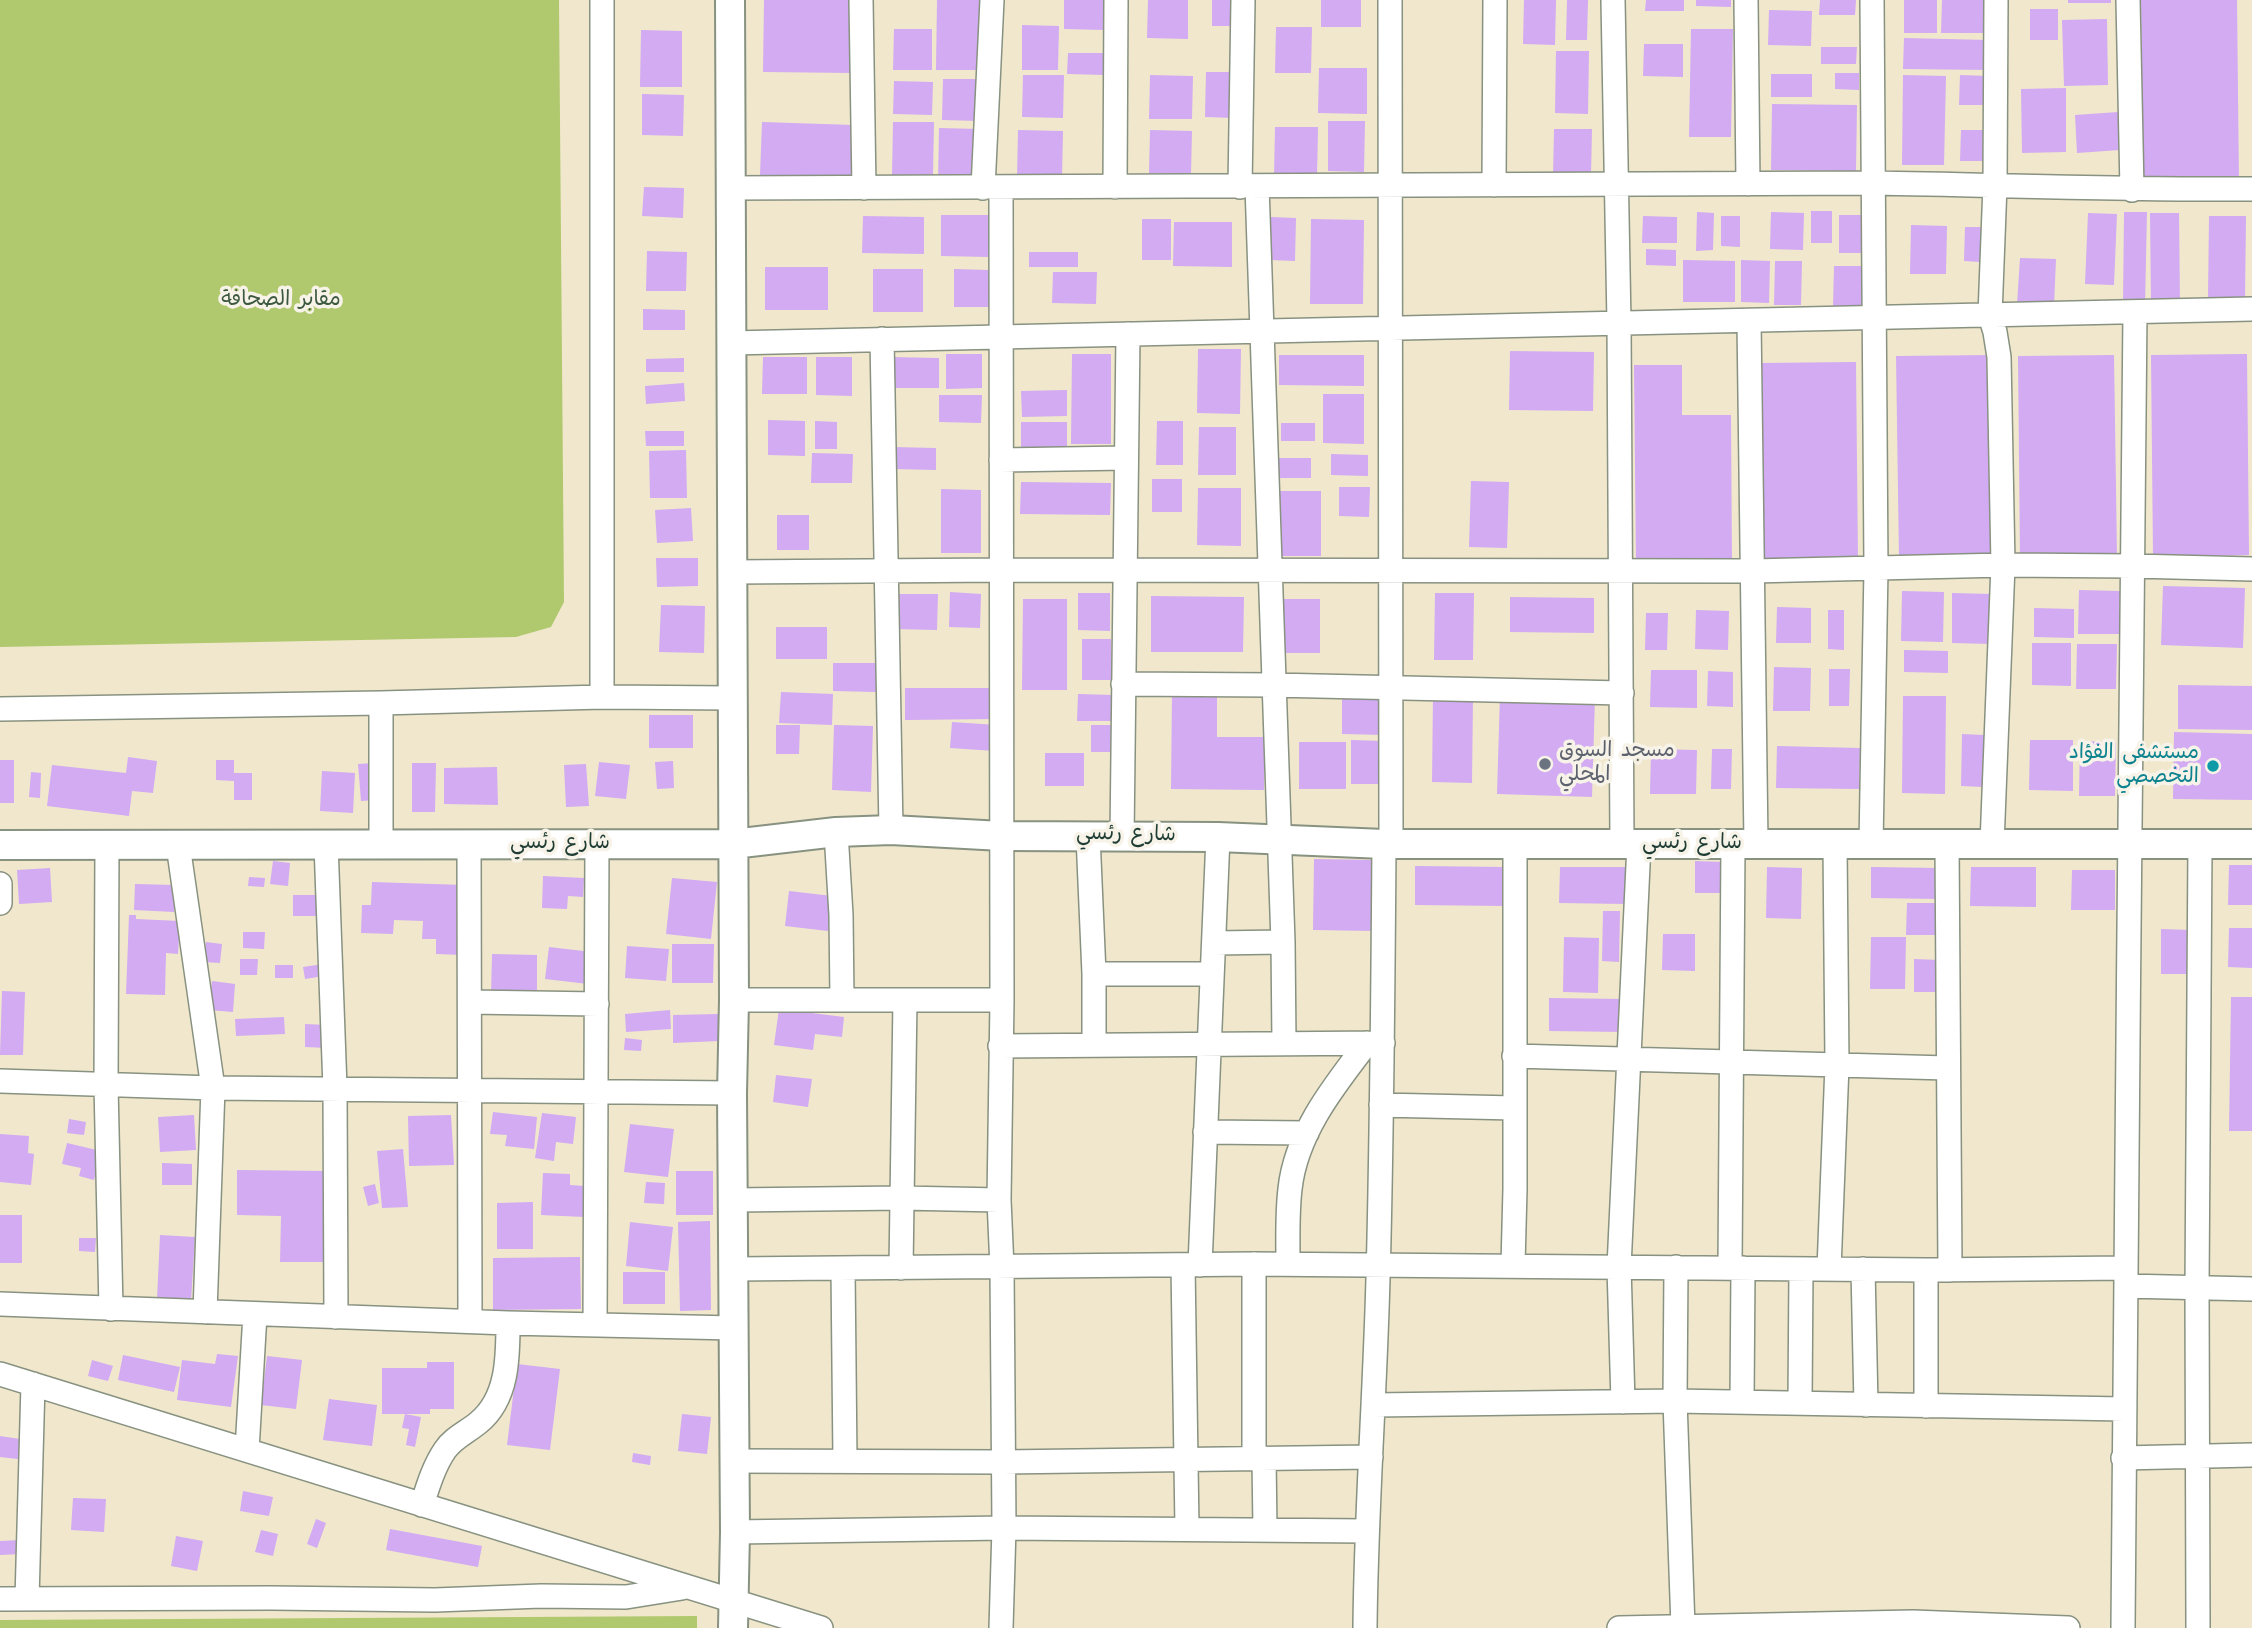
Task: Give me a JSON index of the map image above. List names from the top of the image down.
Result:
{
  "streets": {
    "street": ["شارع رئسي"]
  },
  "parks": ["مقابر الصحافة"],
  "places": ["مسجد السوق المحلي", "مستشفى الفؤاد التخصصي"]
}
